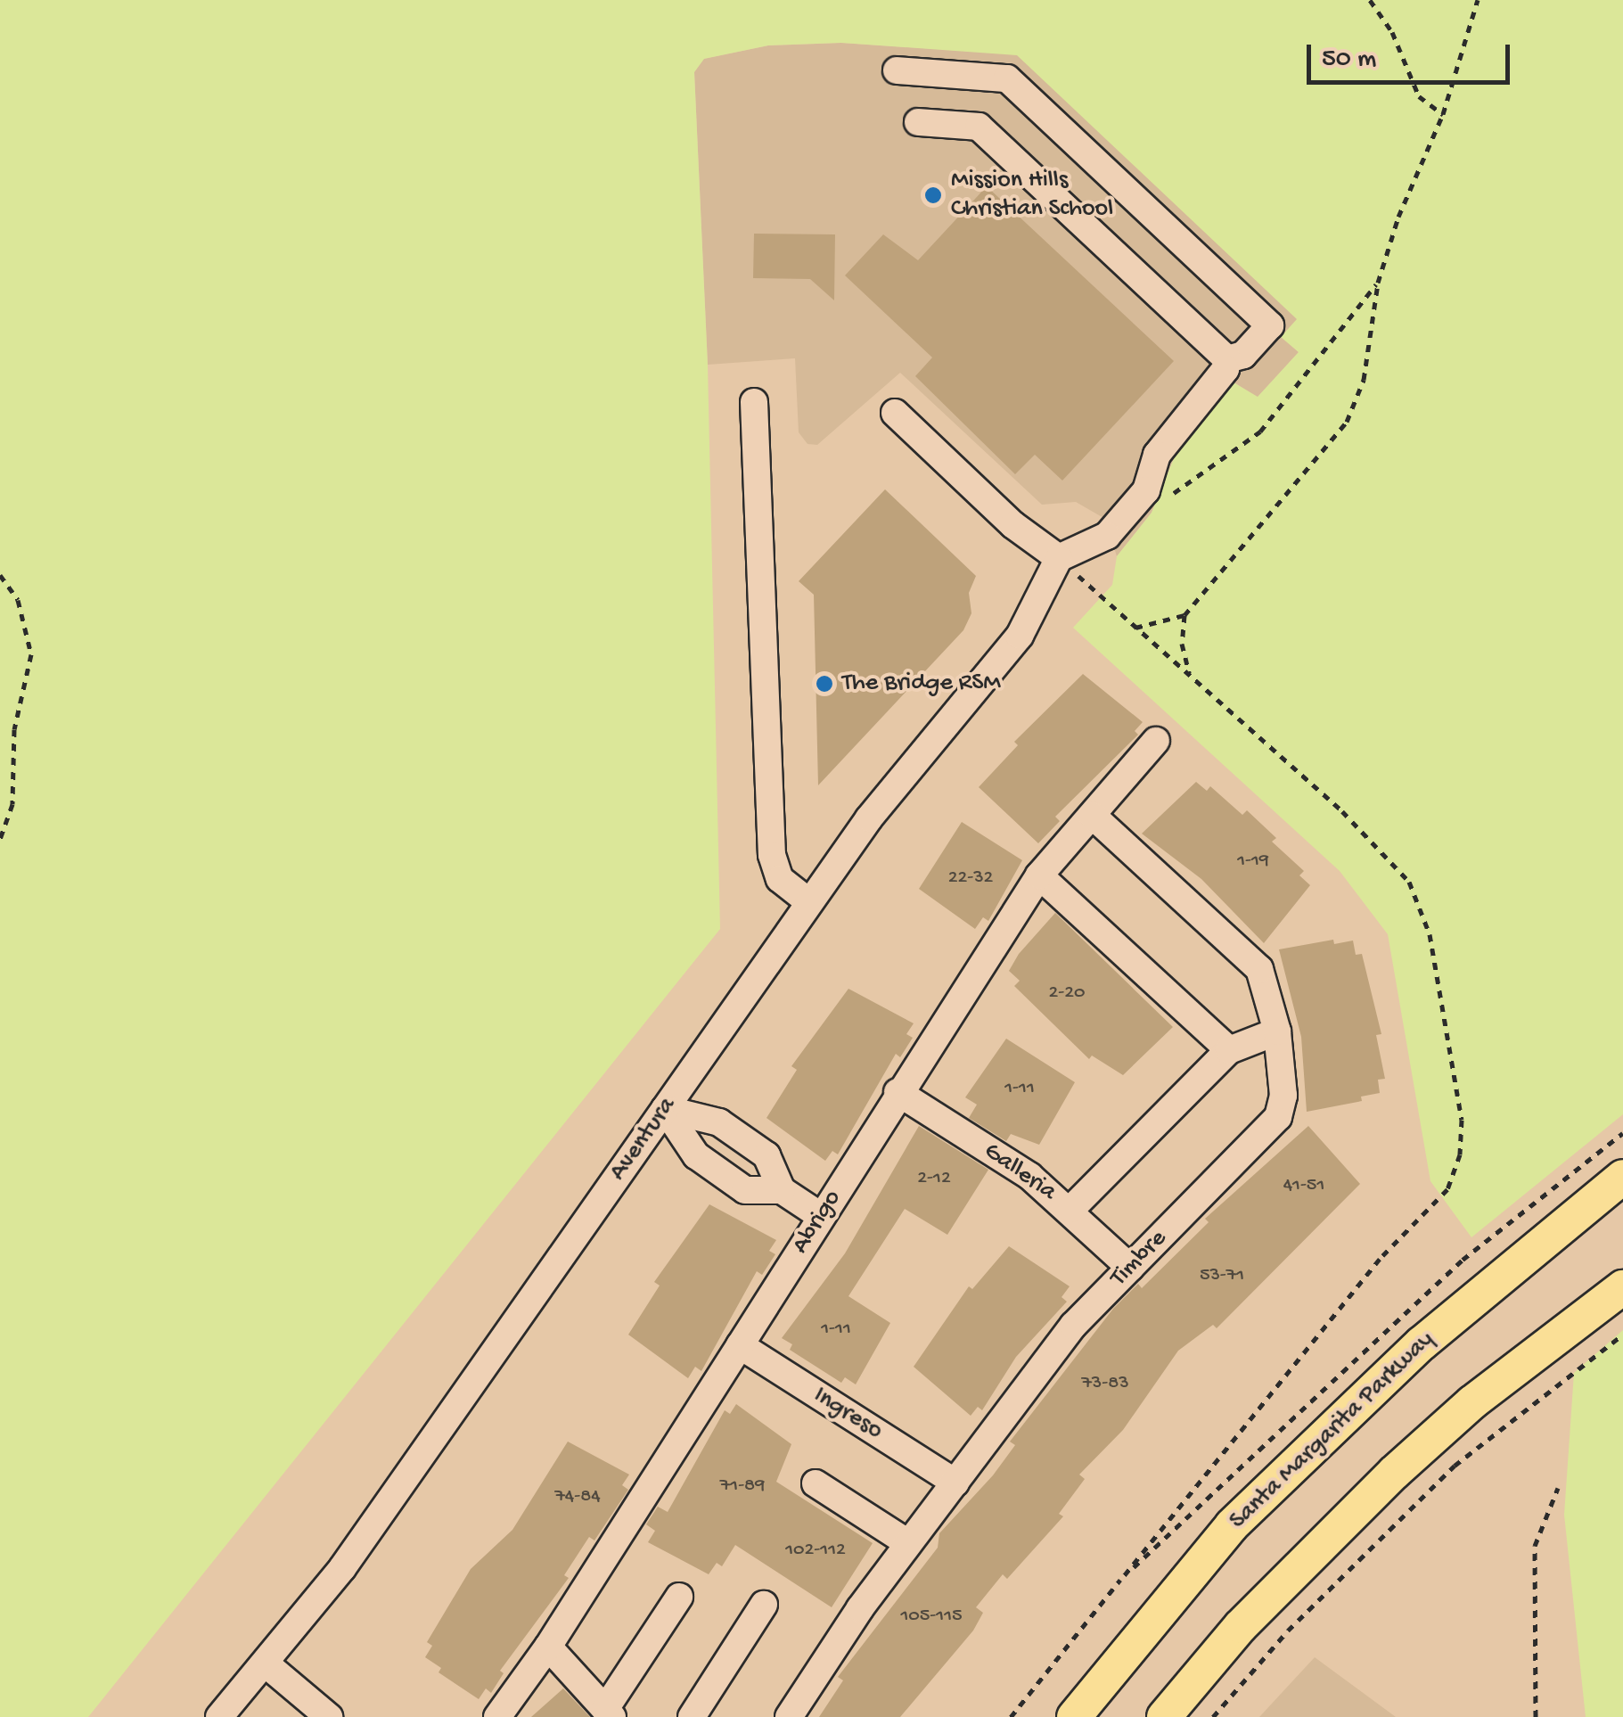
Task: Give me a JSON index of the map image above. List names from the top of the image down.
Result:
{
  "streets": {
    "main road": ["Santa Margarita Parkway"],
    "street": [
      "Aventura",
      "Galleria",
      "Abrigo",
      "Timbre",
      "Ingreso"
    ]
  },
  "crossings": [
    ["Galleria", "Abrigo"],
    ["Galleria", "Timbre"],
    ["Abrigo", "Timbre"],
    ["Abrigo", "Ingreso"],
    ["Timbre", "Ingreso"]
  ],
  "places": ["Mission Hills Christian School", "The Bridge RSM"],
  "house_numbers": [
    "1-19",
    "22-32",
    "2-20",
    "1-11",
    "2-12",
    "41-51",
    "53-71",
    "1-11",
    "73-83",
    "71-89",
    "74-84",
    "102-112",
    "105-115"
  ],
  "scale_bar": "50 m"
}
